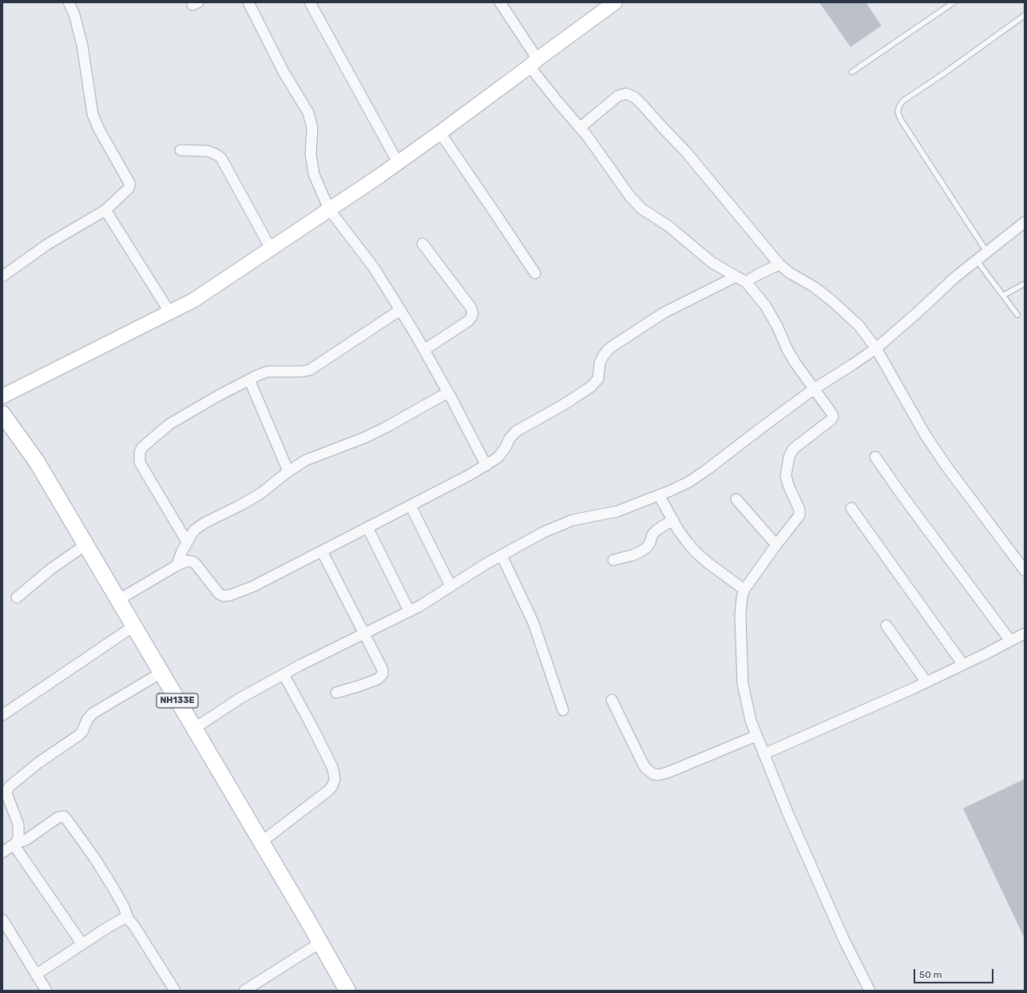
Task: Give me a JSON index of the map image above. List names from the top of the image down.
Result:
{
  "streets": {
    "main road": ["NH133E"]
  },
  "scale_bar": "50 m"
}
